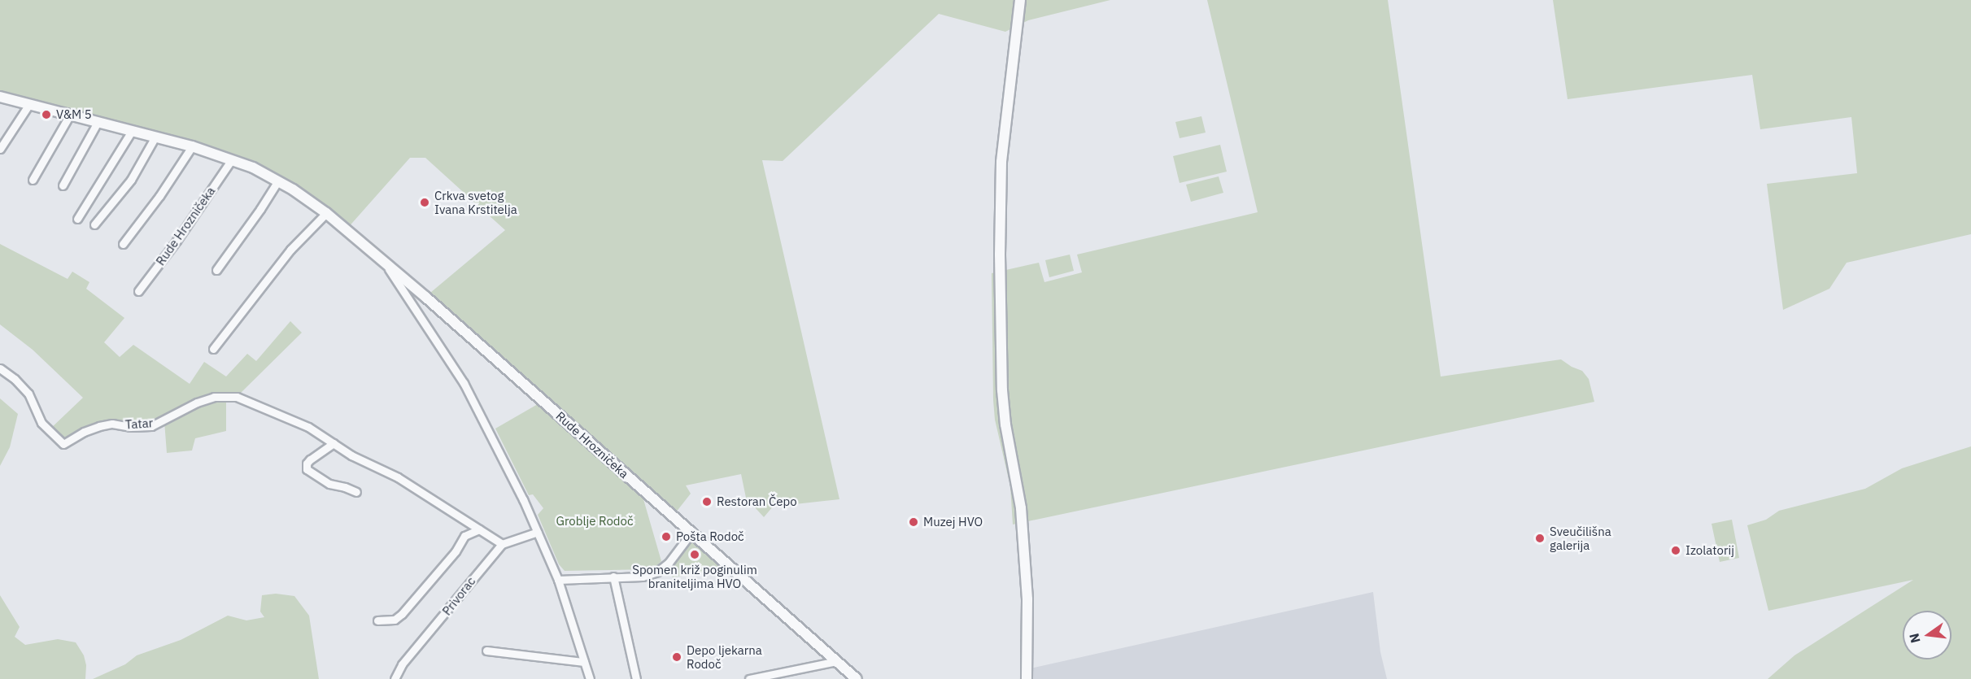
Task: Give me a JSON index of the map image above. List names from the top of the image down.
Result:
{
  "streets": {
    "street": ["Rude Hrozničeka", "Tatar", "Privorac"]
  },
  "crossings": [
    ["Tatar", "Privorac"]
  ],
  "parks": ["Groblje Rodoč"],
  "places": [
    "V&M 5",
    "Crkva svetog Ivana Krstitelja",
    "Restoran Čepo",
    "Muzej HVO",
    "Pošta Rodoč",
    "Sveučilišna galerija",
    "Izolatorij",
    "Spomen križ poginulim braniteljima HVO",
    "Depo ljekarna Rodoč"
  ],
  "north": "left"
}
